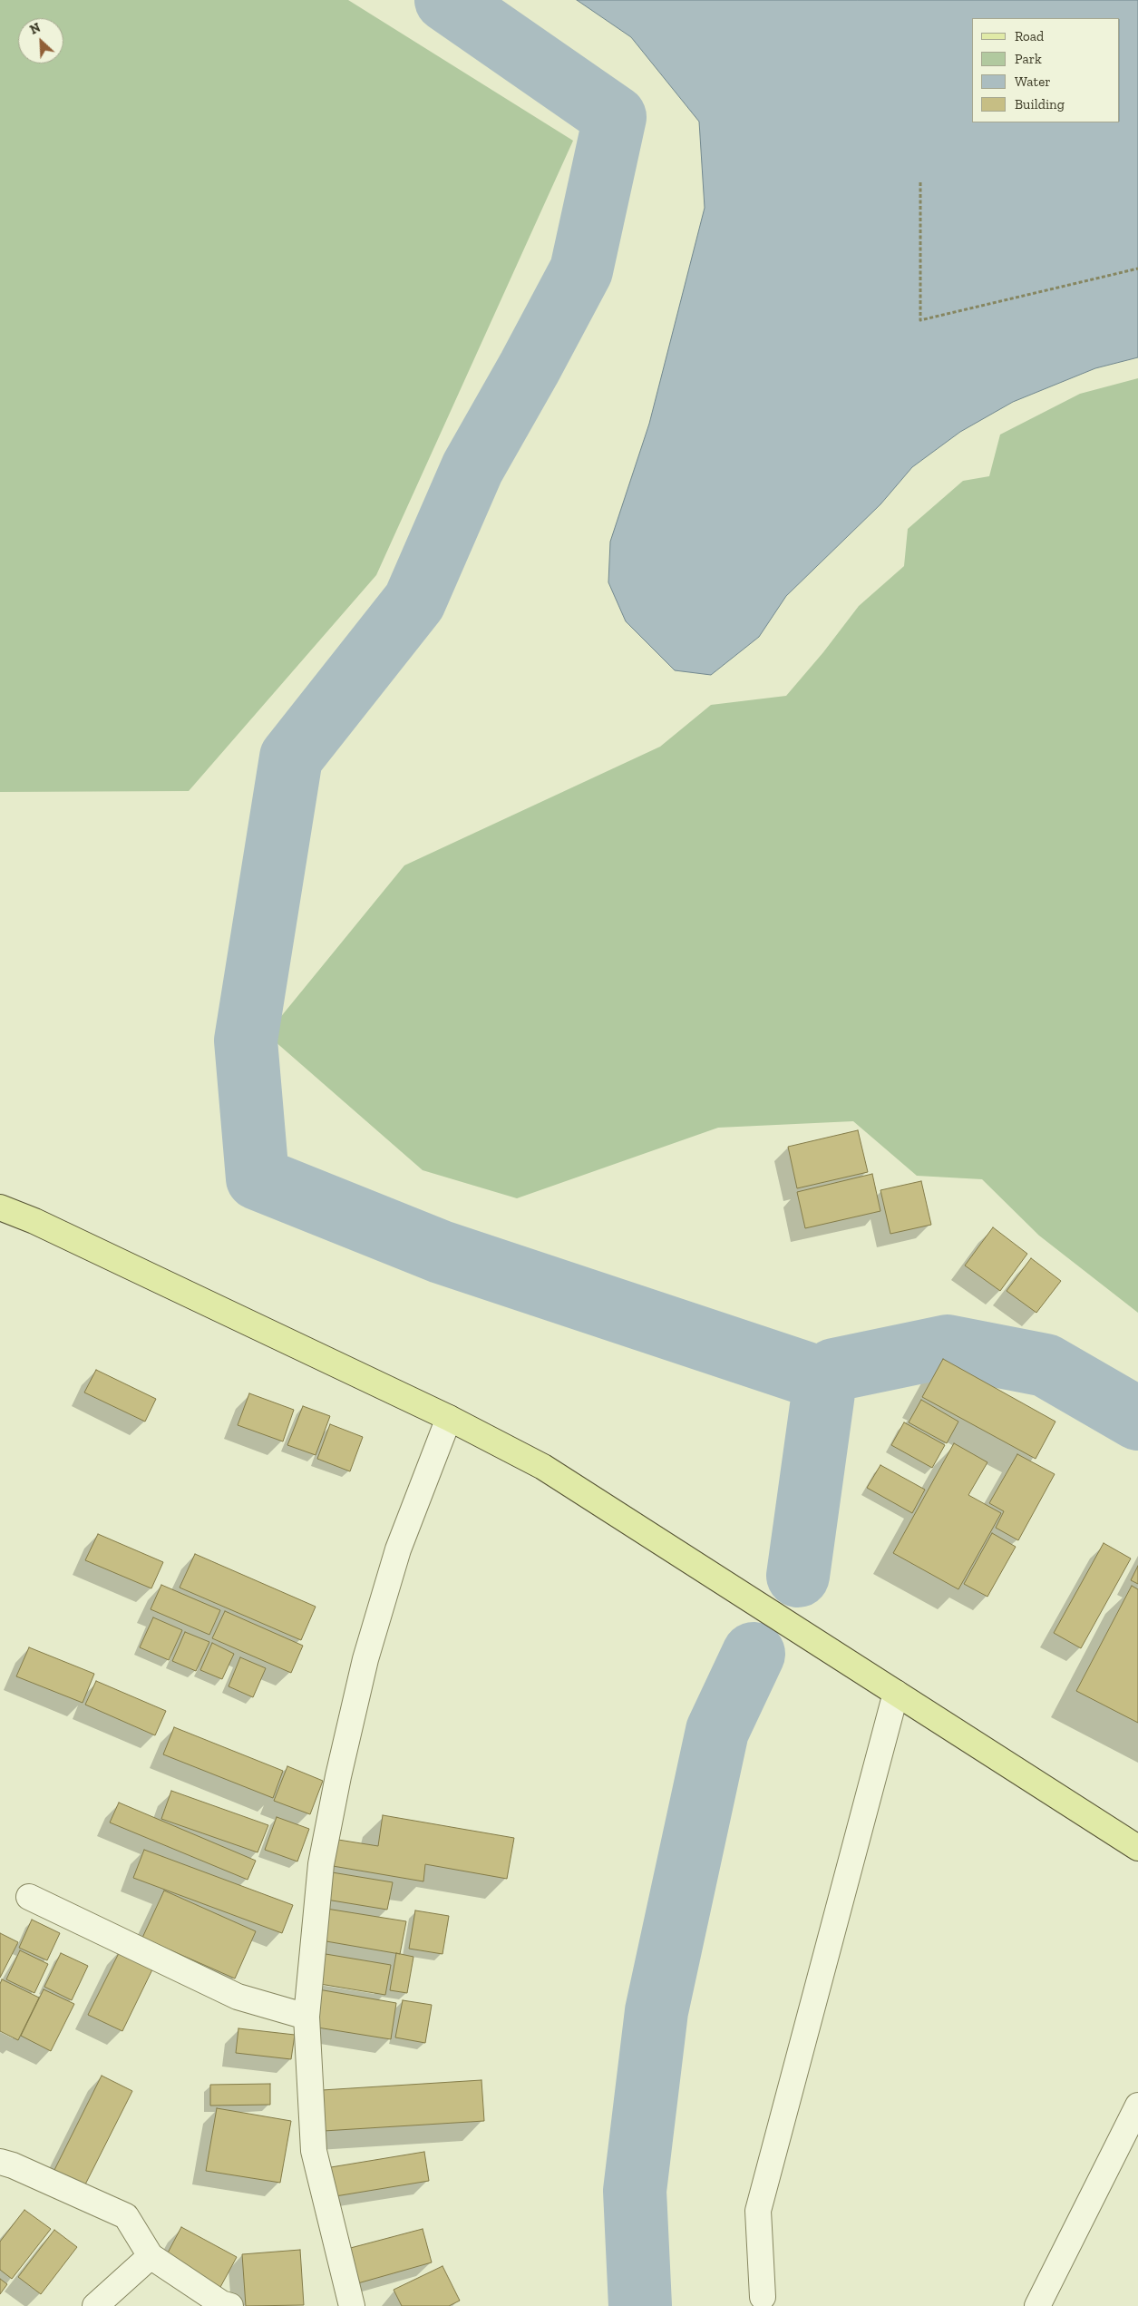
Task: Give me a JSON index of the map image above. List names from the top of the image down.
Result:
{
  "legend": [
    "Road",
    "Park",
    "Water",
    "Building"
  ],
  "north": "top left"
}
